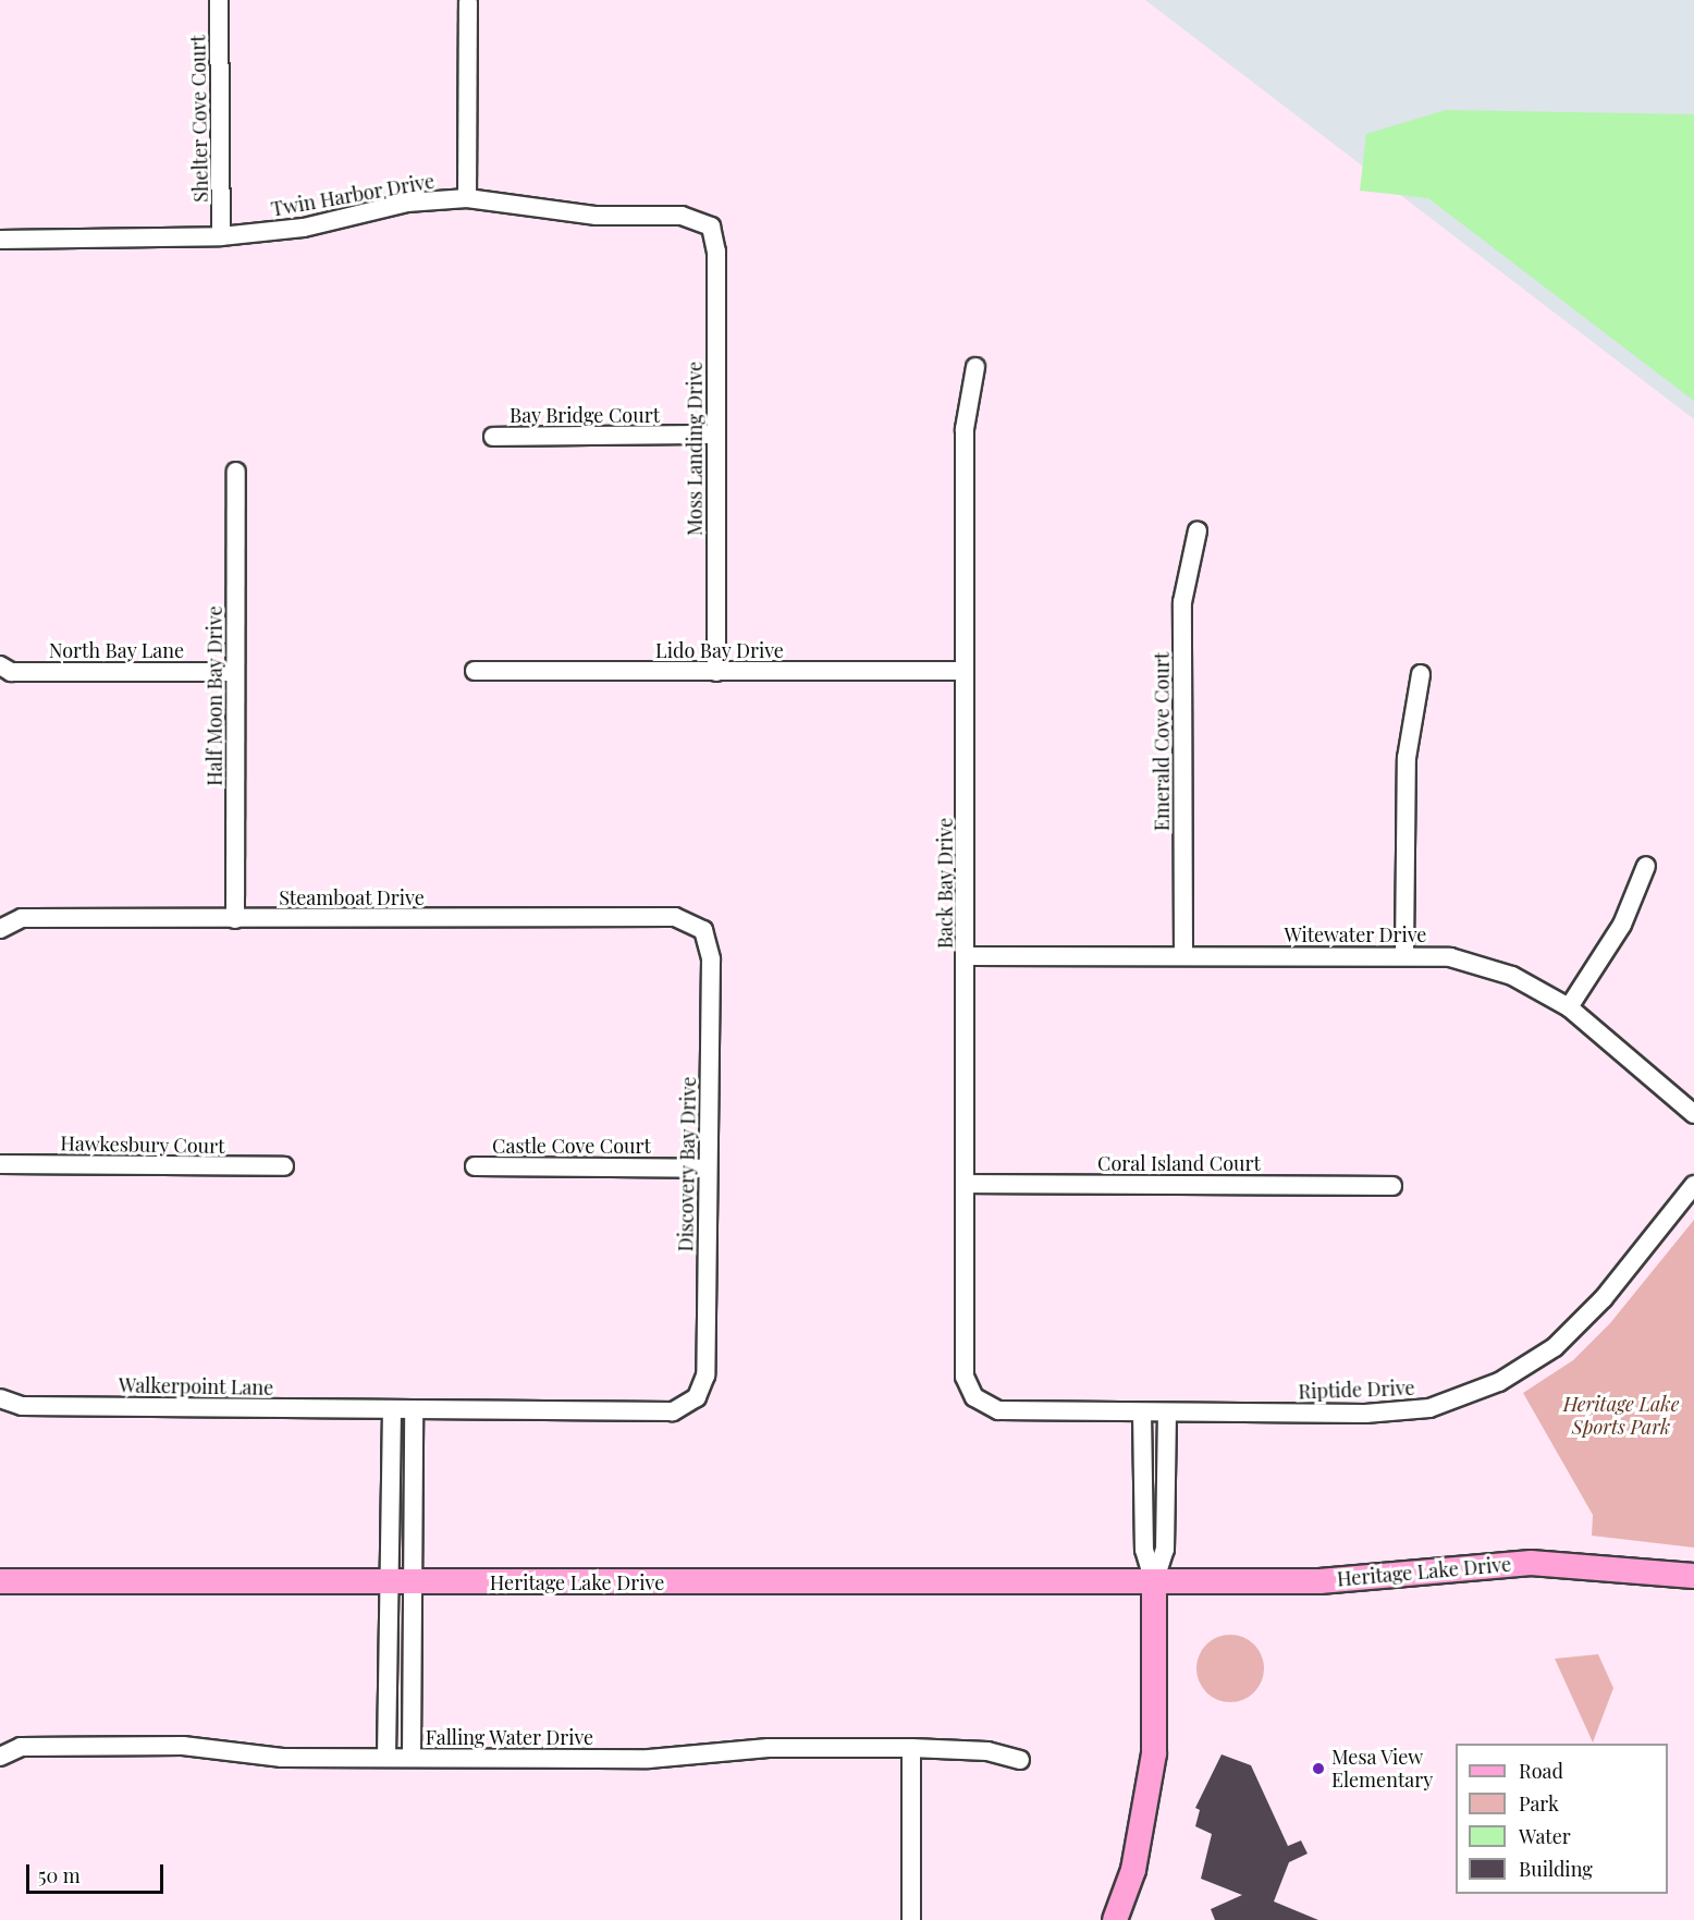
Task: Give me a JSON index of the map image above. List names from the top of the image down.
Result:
{
  "streets": {
    "street": [
      "Shelter Cove Court",
      "Twin Harbor Drive",
      "Bay Bridge Court",
      "Moss Landing Drive",
      "North Bay Lane",
      "Lido Bay Drive",
      "Half Moon Bay Drive",
      "Emerald Cove Court",
      "Back Bay Drive",
      "Steamboat Drive",
      "Witewater Drive",
      "Hawkesbury Court",
      "Castle Cove Court",
      "Coral Island Court",
      "Discovery Bay Drive",
      "Walkerpoint Lane",
      "Riptide Drive",
      "Heritage Lake Drive",
      "Falling Water Drive"
    ]
  },
  "crossings": [
    ["Shelter Cove Court", "Twin Harbor Drive"],
    ["Twin Harbor Drive", "Moss Landing Drive"],
    ["Bay Bridge Court", "Moss Landing Drive"],
    ["Moss Landing Drive", "Lido Bay Drive"],
    ["North Bay Lane", "Half Moon Bay Drive"],
    ["Lido Bay Drive", "Back Bay Drive"],
    ["Half Moon Bay Drive", "Steamboat Drive"],
    ["Emerald Cove Court", "Witewater Drive"],
    ["Back Bay Drive", "Witewater Drive"],
    ["Back Bay Drive", "Coral Island Court"],
    ["Back Bay Drive", "Riptide Drive"],
    ["Steamboat Drive", "Discovery Bay Drive"],
    ["Castle Cove Court", "Discovery Bay Drive"],
    ["Discovery Bay Drive", "Walkerpoint Lane"]
  ],
  "parks": ["Heritage Lake Sports Park"],
  "places": ["Mesa View Elementary"],
  "legend": [
    "Road",
    "Park",
    "Water",
    "Building"
  ],
  "scale_bar": "50 m"
}
